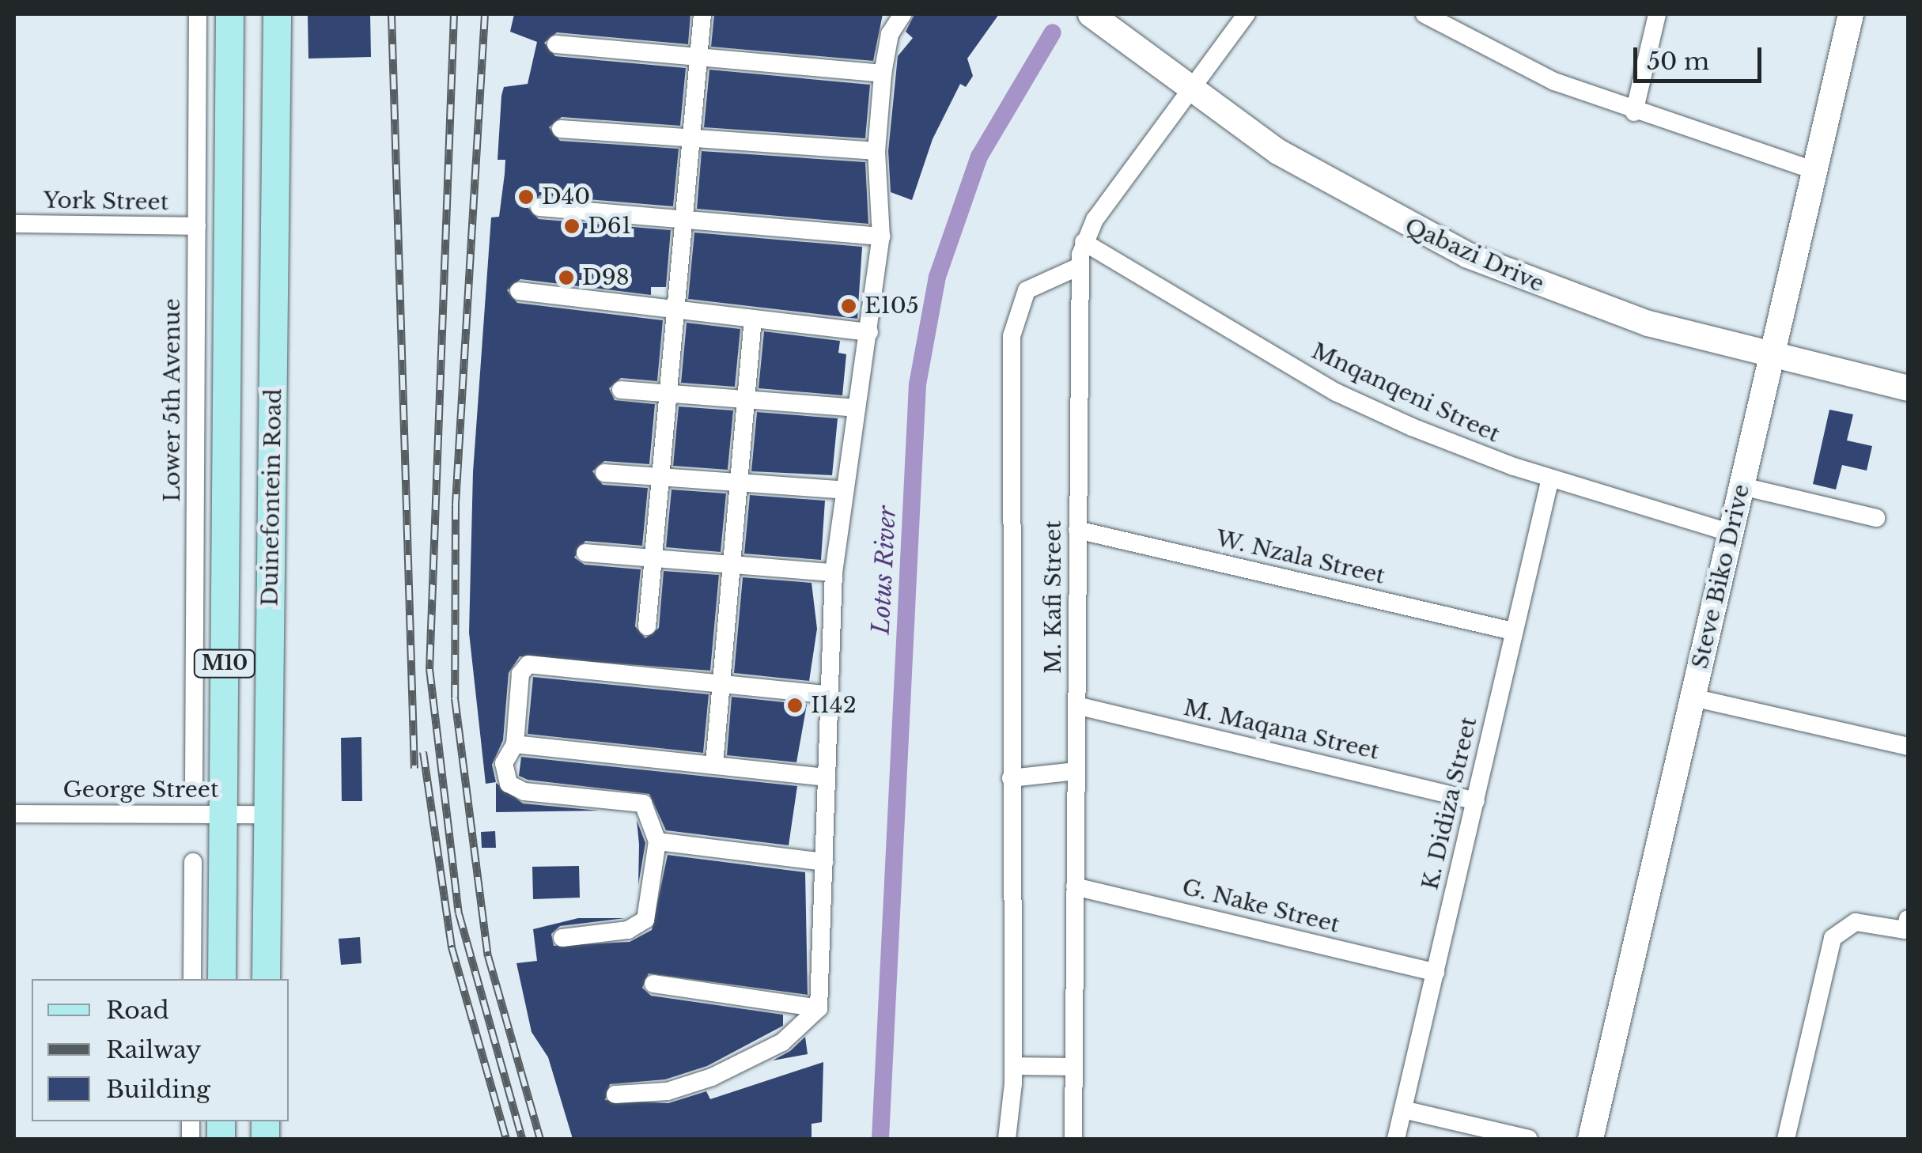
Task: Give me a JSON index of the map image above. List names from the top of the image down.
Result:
{
  "streets": {
    "main road": [
      "Qabazi Drive",
      "Duinefontein Road",
      "Steve Biko Drive",
      "M10"
    ],
    "street": [
      "York Street",
      "Mnqanqeni Street",
      "Lower 5th Avenue",
      "W. Nzala Street",
      "M. Kafi Street",
      "M. Maqana Street",
      "George Street",
      "K. Didiza Street",
      "G. Nake Street"
    ]
  },
  "crossings": [
    ["York Street", "Lower 5th Avenue"],
    ["Qabazi Drive", "Steve Biko Drive"],
    ["Qabazi Drive", "M. Kafi Street"],
    ["Mnqanqeni Street", "Steve Biko Drive"],
    ["Mnqanqeni Street", "M. Kafi Street"],
    ["Mnqanqeni Street", "K. Didiza Street"],
    ["Duinefontein Road", "George Street"],
    ["W. Nzala Street", "M. Kafi Street"],
    ["W. Nzala Street", "K. Didiza Street"],
    ["M. Kafi Street", "M. Maqana Street"],
    ["M. Kafi Street", "G. Nake Street"],
    ["M. Maqana Street", "K. Didiza Street"],
    ["K. Didiza Street", "G. Nake Street"]
  ],
  "water": ["Lotus River"],
  "places": [
    "D40",
    "D61",
    "D98",
    "E105",
    "I142"
  ],
  "legend": ["Road", "Railway", "Building"],
  "scale_bar": "50 m"
}
